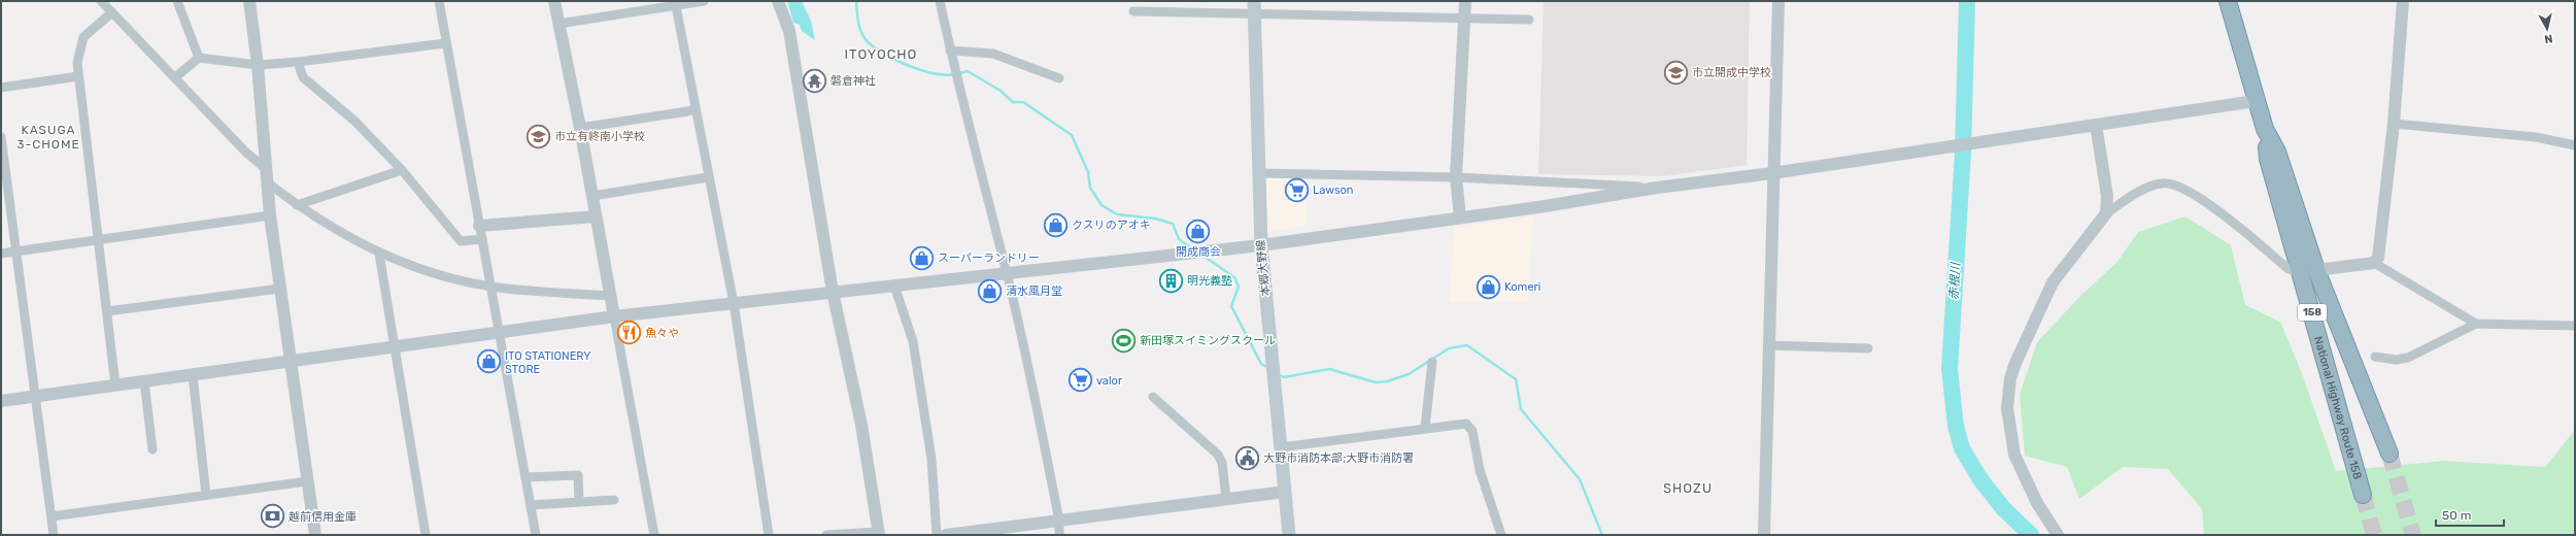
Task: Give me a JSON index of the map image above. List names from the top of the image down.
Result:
{
  "streets": {
    "highway": ["158", "National Highway Route 158"],
    "main road": ["本郷大野線"]
  },
  "districts": ["ITOYOCHO", "KASUGA 3-CHOME", "SHOZU"],
  "water": ["赤根川"],
  "places": {
    "school or university": ["市立開成中学校", "市立有終南小学校"],
    "temple": ["磐倉神社"],
    "supermarket": ["Lawson", "valor"],
    "shop": [
      "クスリのアオキ",
      "開成商会",
      "スーパーランドリー",
      "Komeri",
      "清水風月堂",
      "ITO STATIONERY STORE"
    ],
    "building": ["明光義塾"],
    "restaurant": ["魚々や"],
    "sports": ["新田塚スイミングスクール"],
    "public building": ["大野市消防本部;大野市消防署"],
    "bank": ["越前信用金庫"]
  },
  "scale_bar": "50 m",
  "north": "bottom"
}
